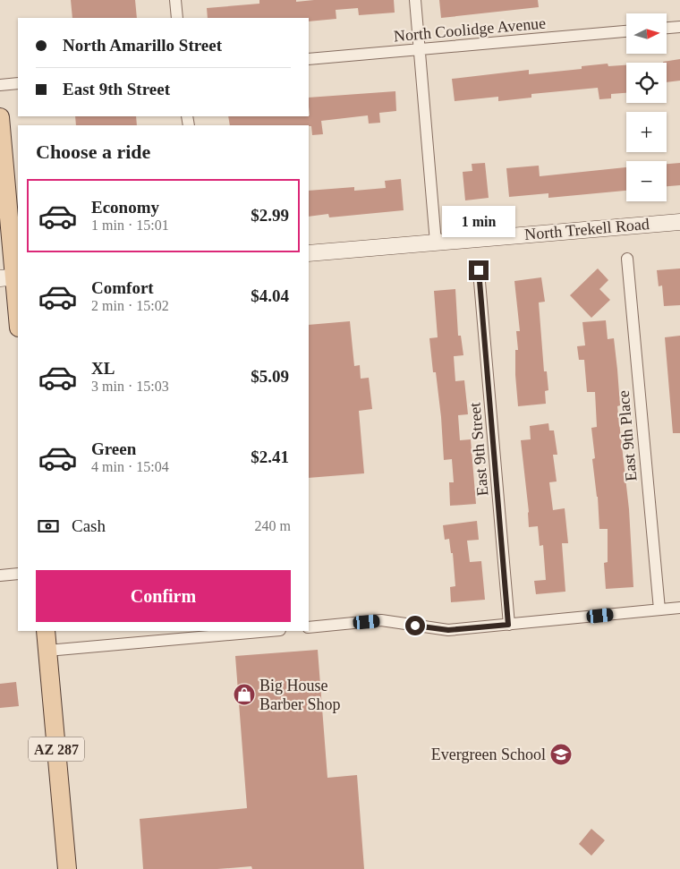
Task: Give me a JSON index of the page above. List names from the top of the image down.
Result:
{
  "streets": {
    "main road": ["North Trekell Road", "AZ 287"],
    "street": ["North Coolidge Avenue", "East 9th Place", "East 9th Street"]
  },
  "places": {
    "shop": ["Big House Barber Shop"],
    "school or university": ["Evergreen School"]
  },
  "north": "right",
  "page": {
    "map_buttons": ["+", "−"],
    "banner": ["North Amarillo Street", "East 9th Street"],
    "heading": "Choose a ride",
    "list": [
      {
        "name": "Economy",
        "note": "1 min · 15:01",
        "value": "$2.99"
      },
      {
        "name": "Comfort",
        "note": "2 min · 15:02",
        "value": "$4.04"
      },
      {
        "name": "XL",
        "note": "3 min · 15:03",
        "value": "$5.09"
      },
      {
        "name": "Green",
        "note": "4 min · 15:04",
        "value": "$2.41"
      }
    ],
    "bubble": "1 min",
    "pay": ["Cash", "240 m"],
    "buttons": "Confirm"
  }
}
